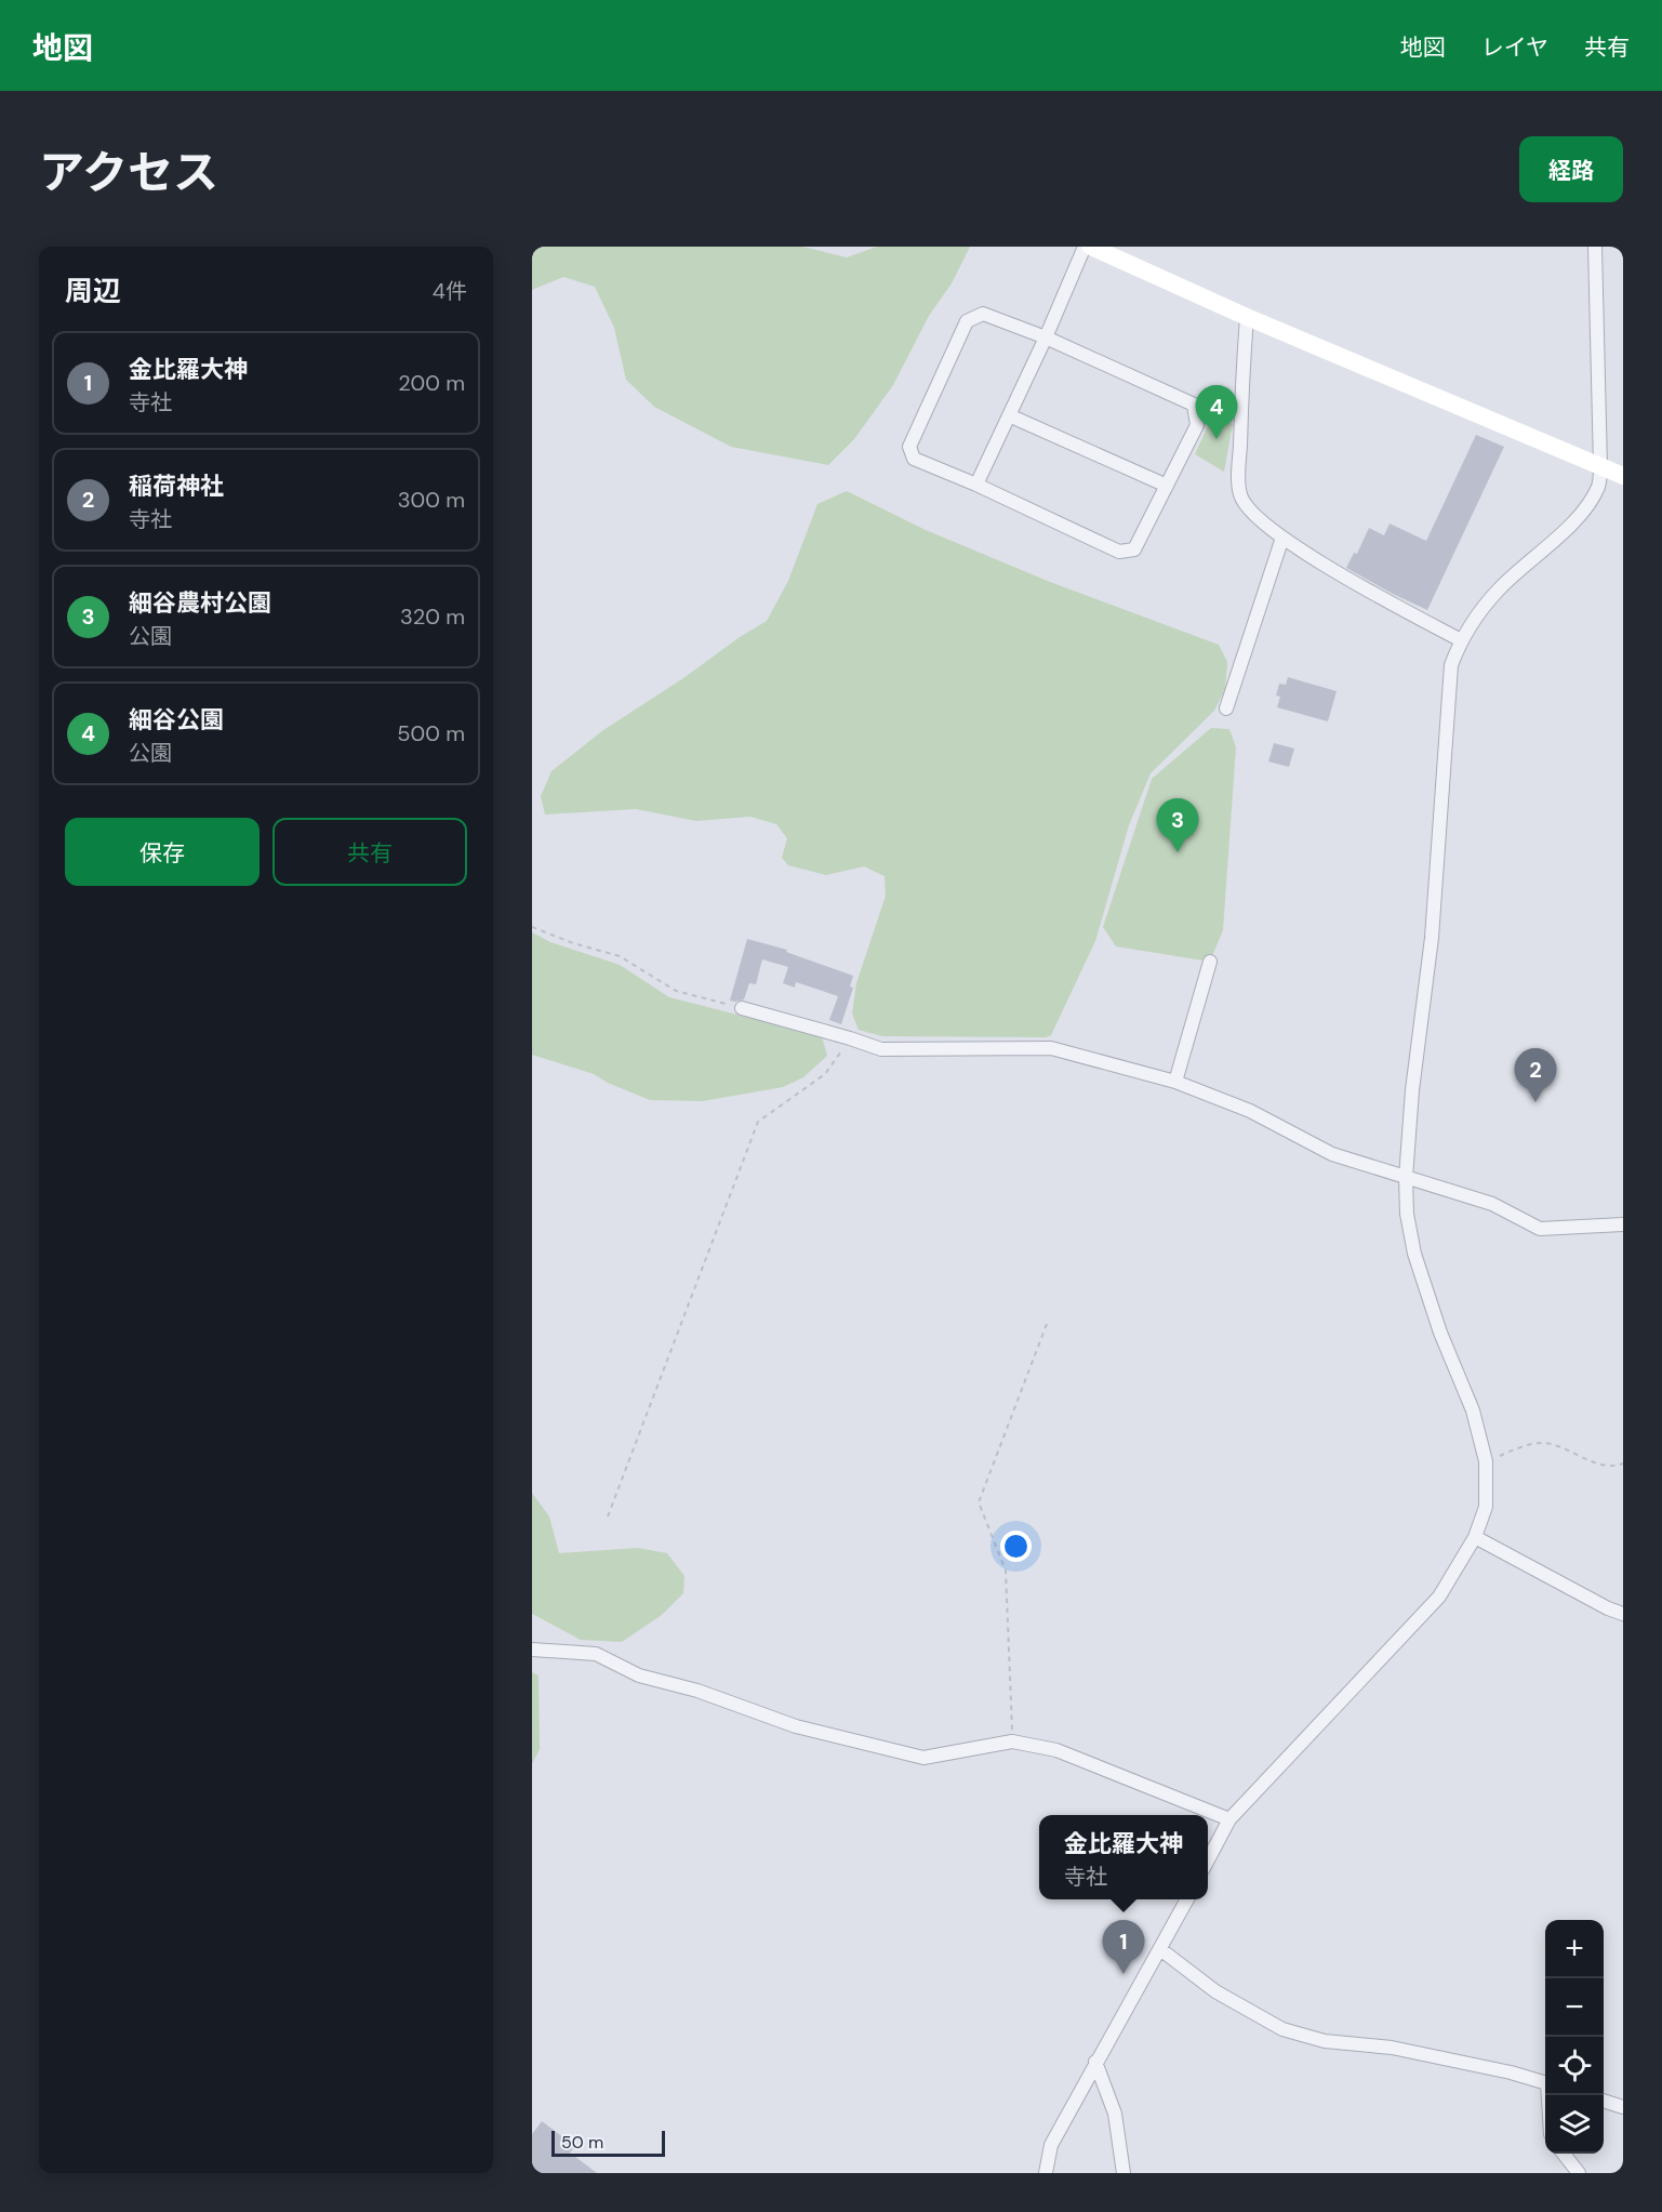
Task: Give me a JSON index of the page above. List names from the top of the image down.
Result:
{
  "scale_bar": "50 m",
  "page": {
    "header": "地図",
    "nav": ["地図", "レイヤ", "共有"],
    "title": "アクセス",
    "buttons": [
      "経路",
      ["保存", "共有"]
    ],
    "heading": ["周辺", "4件"],
    "list": [
      {
        "mark": "1",
        "name": "金比羅大神",
        "note": "寺社",
        "value": "200 m"
      },
      {
        "mark": "2",
        "name": "稲荷神社",
        "note": "寺社",
        "value": "300 m"
      },
      {
        "mark": "3",
        "name": "細谷農村公園",
        "note": "公園",
        "value": "320 m"
      },
      {
        "mark": "4",
        "name": "細谷公園",
        "note": "公園",
        "value": "500 m"
      }
    ],
    "pins": [
      "4",
      "3",
      "2",
      "1"
    ],
    "popup": ["金比羅大神", "寺社"],
    "map_buttons": ["+", "−"],
    "scale": "50 m"
  }
}
